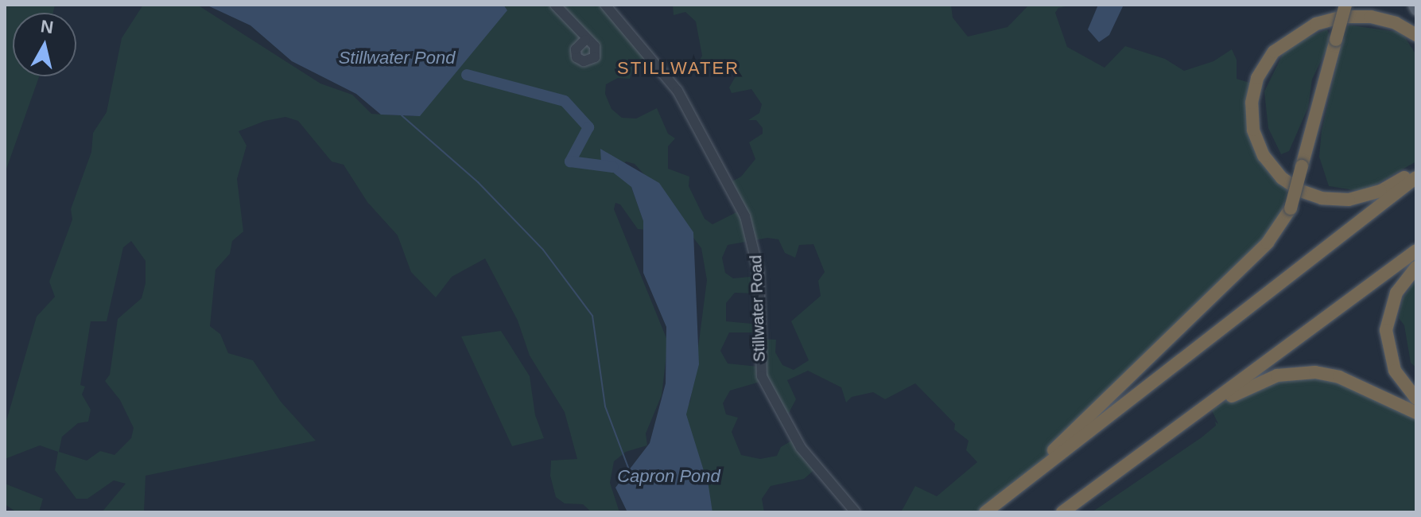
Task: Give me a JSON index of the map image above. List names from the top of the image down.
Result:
{
  "streets": {
    "street": ["Stillwater Road"]
  },
  "districts": ["STILLWATER"],
  "water": ["Stillwater Pond", "Capron Pond"],
  "north": "top"
}
